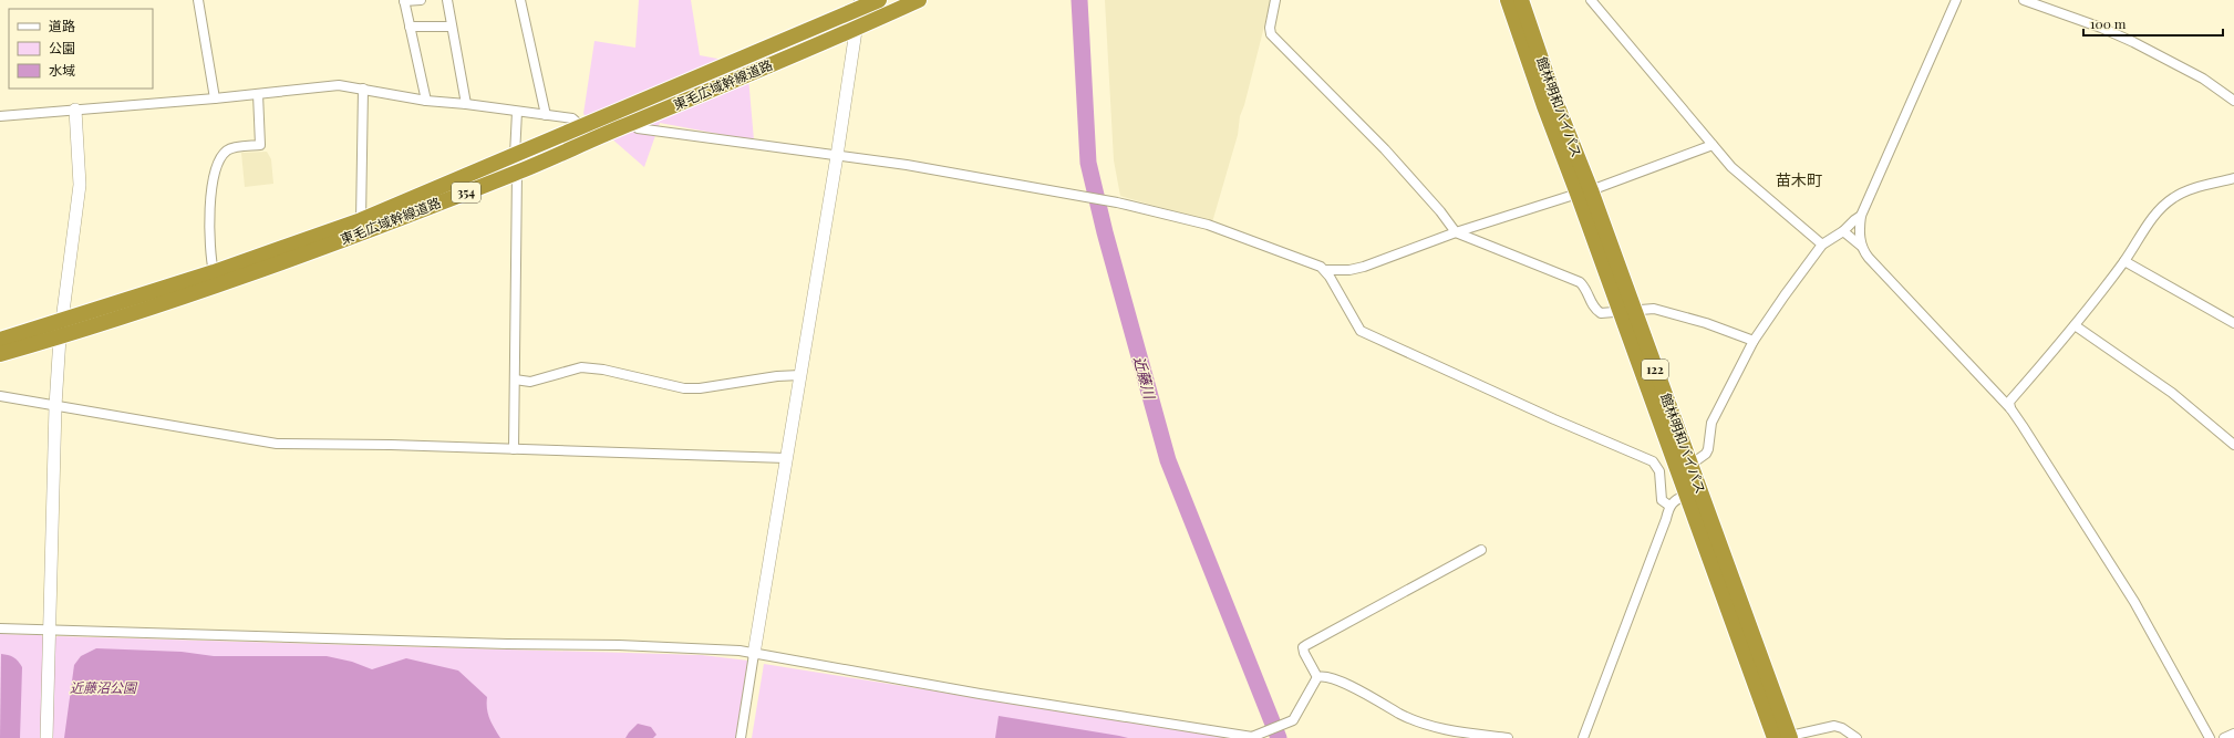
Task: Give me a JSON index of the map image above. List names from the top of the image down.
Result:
{
  "streets": {
    "highway": [
      "東毛広域幹線道路",
      "館林明和バイパス",
      "354",
      "122"
    ]
  },
  "districts": ["苗木町"],
  "water": ["近藤川"],
  "parks": ["近藤沼公園"],
  "legend": ["道路", "公園", "水域"],
  "scale_bar": "100 m"
}
